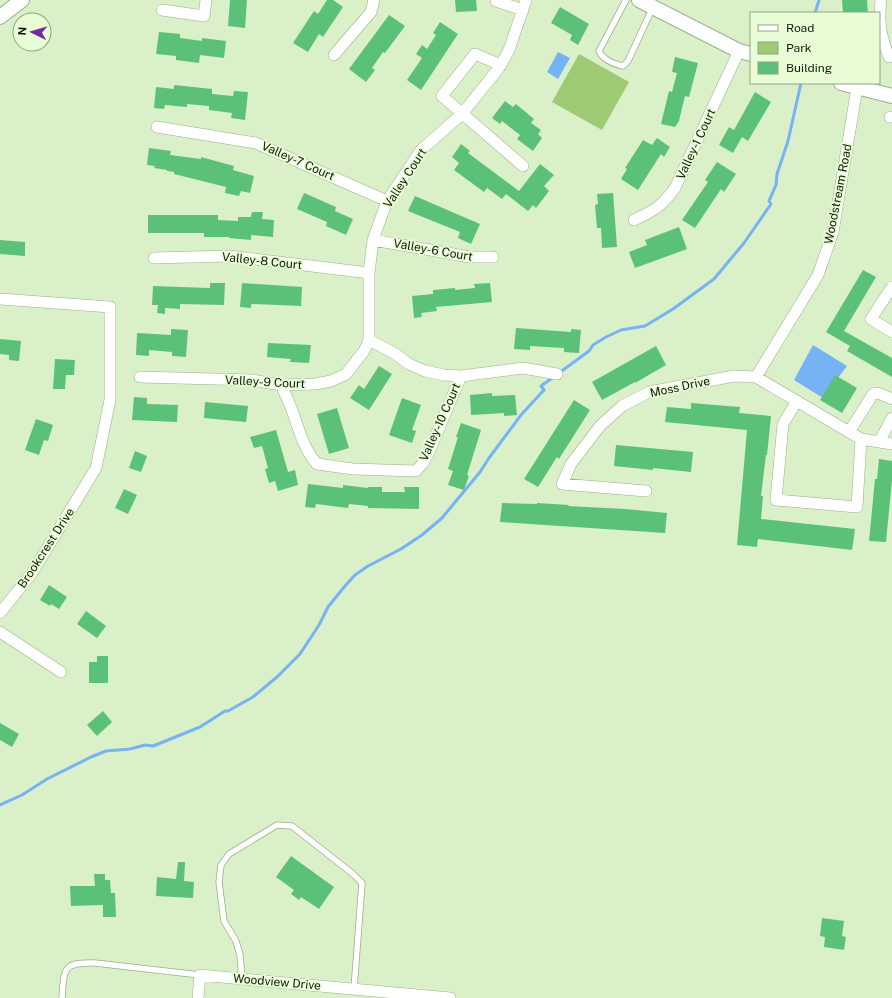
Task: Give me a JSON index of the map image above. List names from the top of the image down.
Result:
{
  "streets": {
    "street": [
      "Valley-1 Court",
      "Valley-7 Court",
      "Valley Court",
      "Woodstream Road",
      "Valley-6 Court",
      "Valley-8 Court",
      "Valley-9 Court",
      "Moss Drive",
      "Valley-10 Court",
      "Brookcrest Drive",
      "Woodview Drive"
    ]
  },
  "crossings": [
    ["Valley-7 Court", "Valley Court"],
    ["Valley Court", "Valley-6 Court"],
    ["Valley Court", "Valley-8 Court"],
    ["Valley Court", "Valley-9 Court"],
    ["Valley Court", "Valley-10 Court"],
    ["Woodstream Road", "Moss Drive"],
    ["Valley-9 Court", "Valley-10 Court"]
  ],
  "legend": ["Road", "Park", "Building"],
  "north": "left"
}
